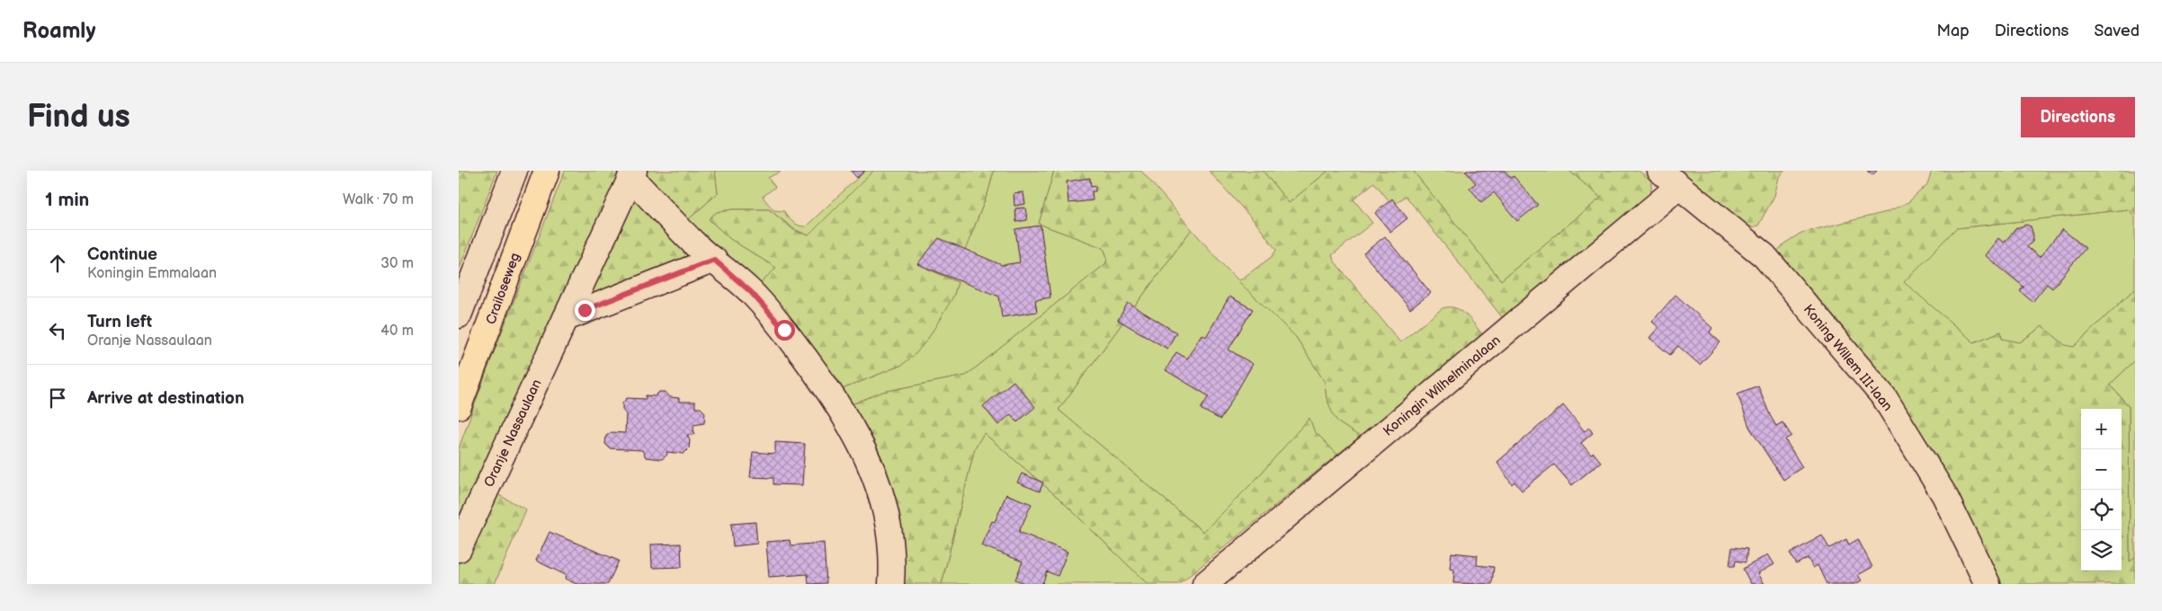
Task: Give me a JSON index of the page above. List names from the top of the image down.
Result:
{
  "streets": {
    "main road": ["Crailoseweg"],
    "street": ["Koning Willem III-laan", "Koningin Wilhelminalaan", "Oranje Nassaulaan"]
  },
  "crossings": [
    ["Koning Willem III-laan", "Koningin Wilhelminalaan"]
  ],
  "page": {
    "header": "Roamly",
    "nav": ["Map", "Directions", "Saved"],
    "buttons": "Directions",
    "title": "Find us",
    "heading": ["1 min", "Walk · 70 m"],
    "list": [
      ["Continue", "Koningin Emmalaan", "30 m"],
      ["Turn left", "Oranje Nassaulaan", "40 m"],
      "Arrive at destination"
    ],
    "map_buttons": ["+", "−"]
  }
}
